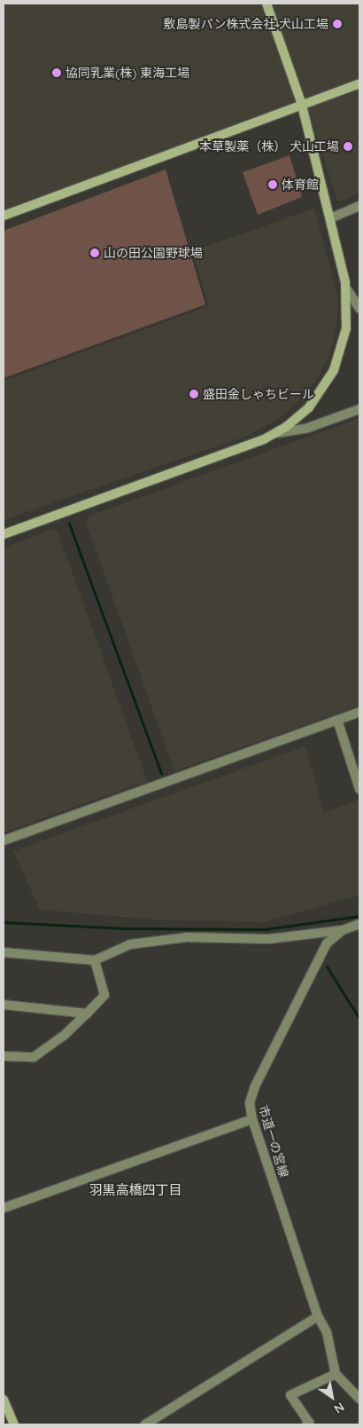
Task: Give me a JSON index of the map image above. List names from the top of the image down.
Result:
{
  "streets": {
    "street": ["市道一の宮線"]
  },
  "districts": ["羽黒高橋四丁目"],
  "places": [
    "敷島製パン株式会社 犬山工場",
    "協同乳業(株) 東海工場",
    "本草製薬（株） 犬山工場",
    "体育館",
    "山の田公園野球場",
    "盛田金しゃちビール"
  ],
  "north": "bottom right"
}
